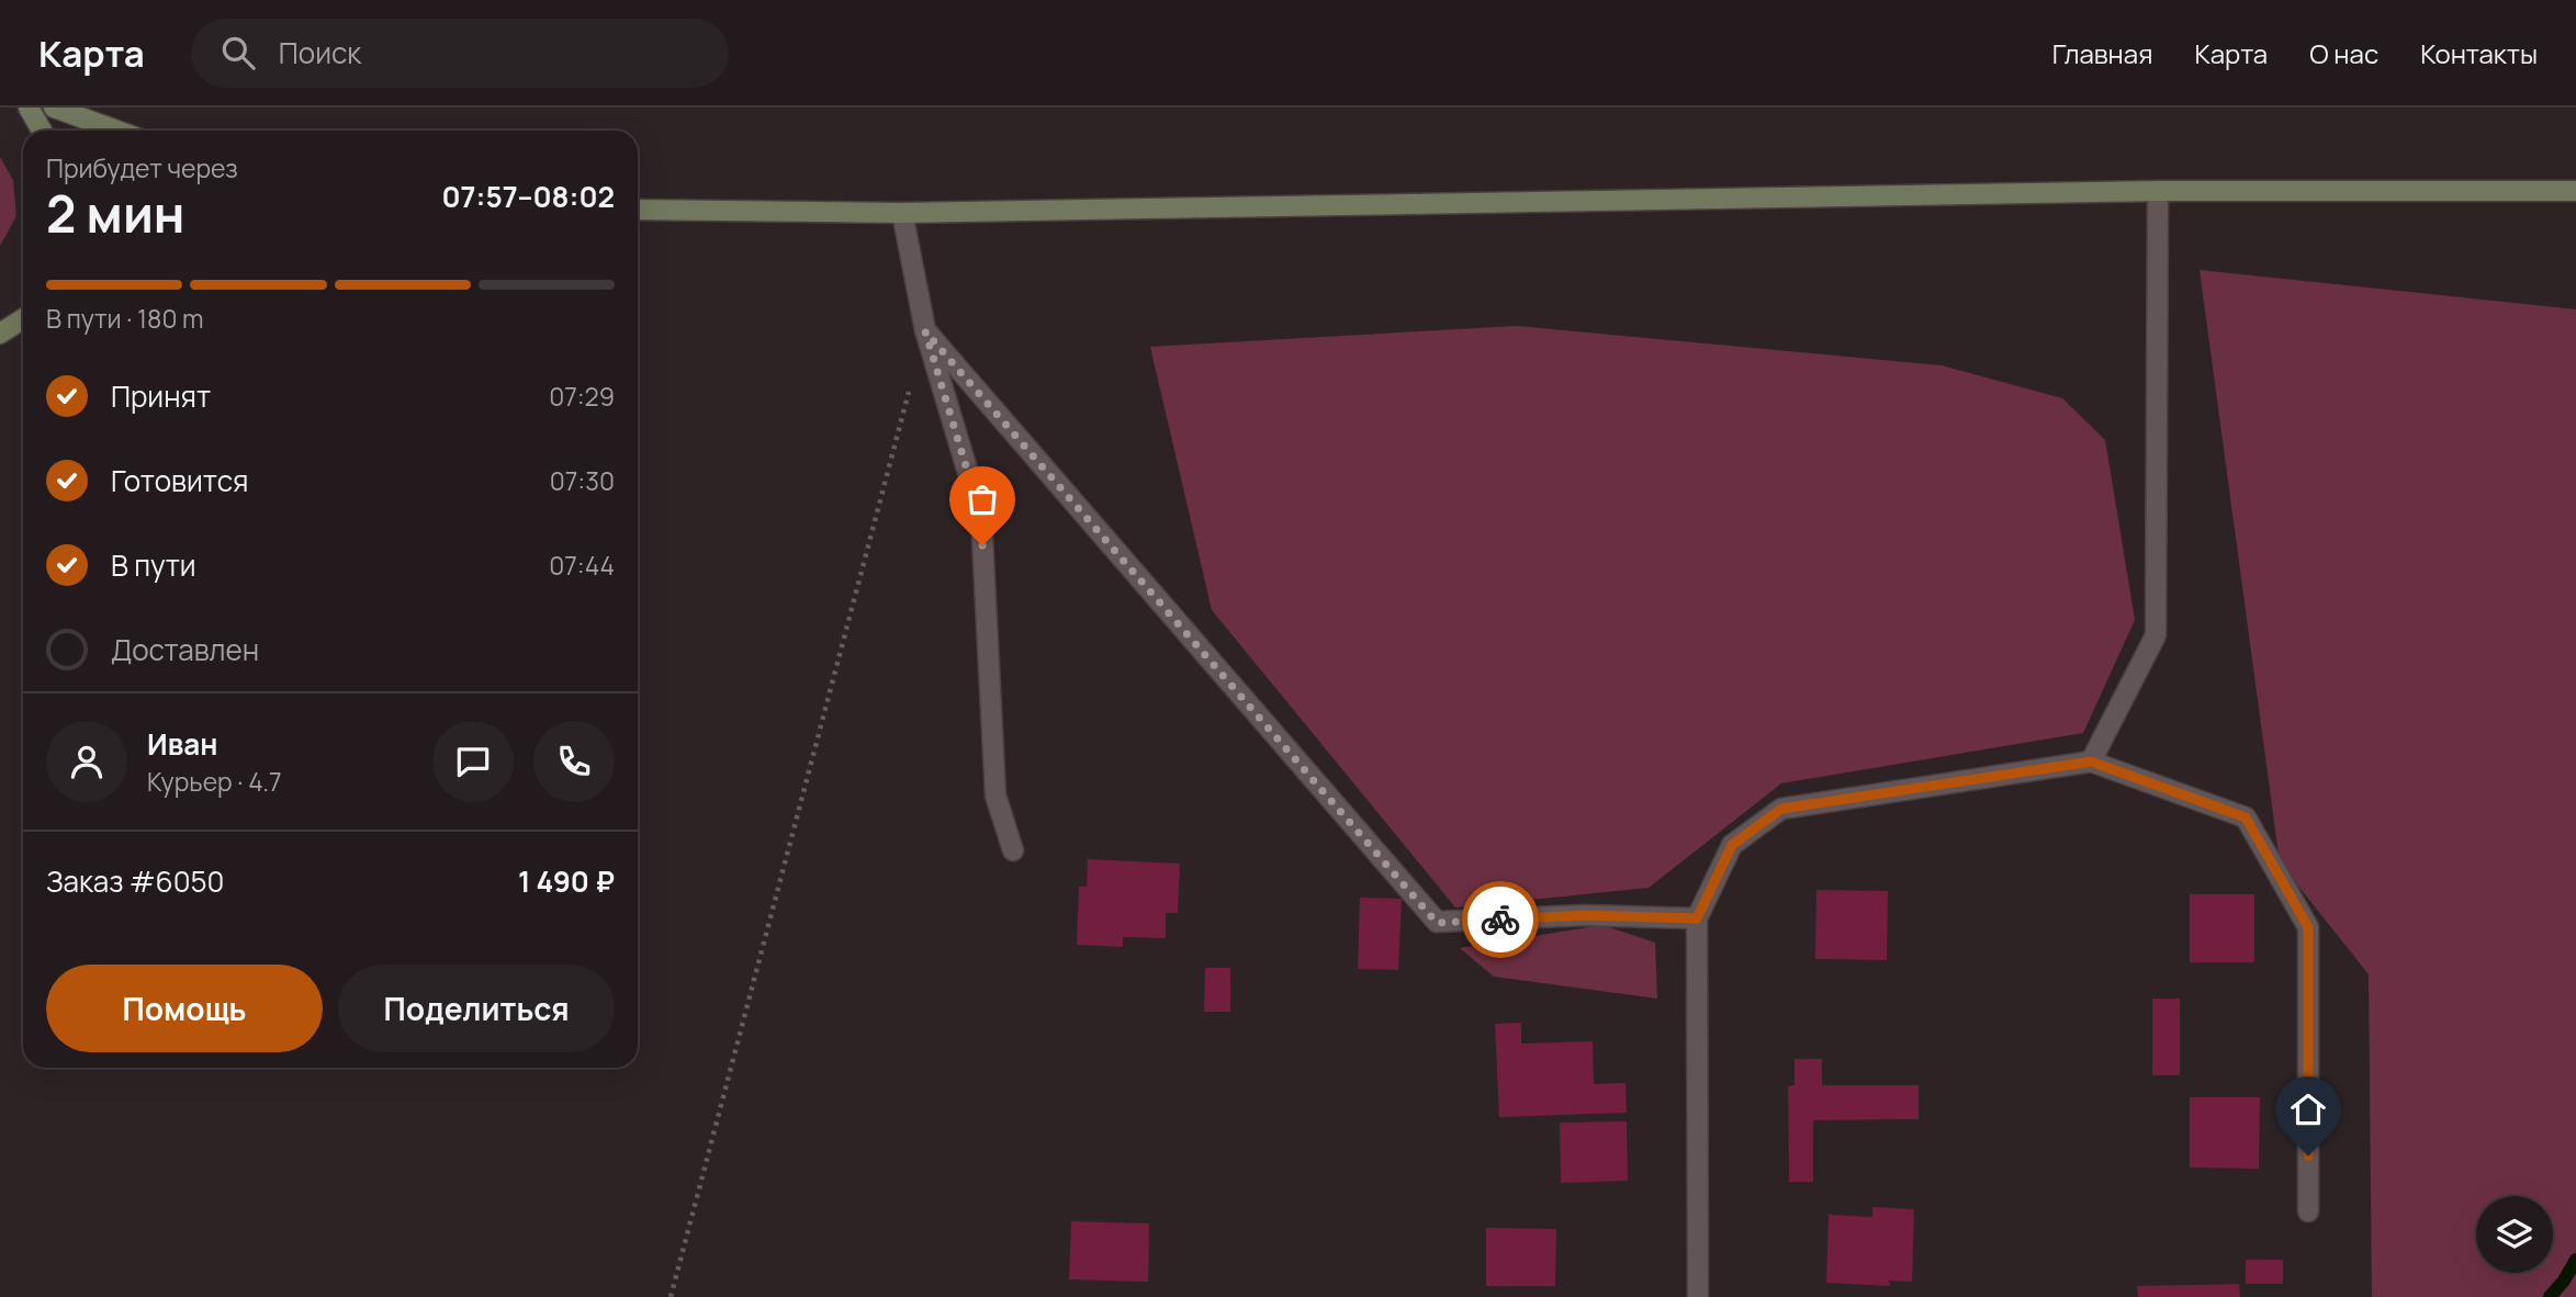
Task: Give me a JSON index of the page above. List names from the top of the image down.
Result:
{
  "page": {
    "header": "Карта",
    "search": "Поиск",
    "nav": [
      "Главная",
      "Карта",
      "О нас",
      "Контакты"
    ],
    "heading": ["2 мин", "Прибудет через", "07:57–08:02"],
    "panel": [
      "Иван",
      "Курьер · 4.7",
      "Заказ #6050",
      "1 490 ₽"
    ],
    "bar": "В пути · 180 m",
    "list": [
      ["Принят", "07:29"],
      ["Готовится", "07:30"],
      ["В пути", "07:44"],
      "Доставлен"
    ],
    "buttons": ["Помощь", "Поделиться"]
  }
}
